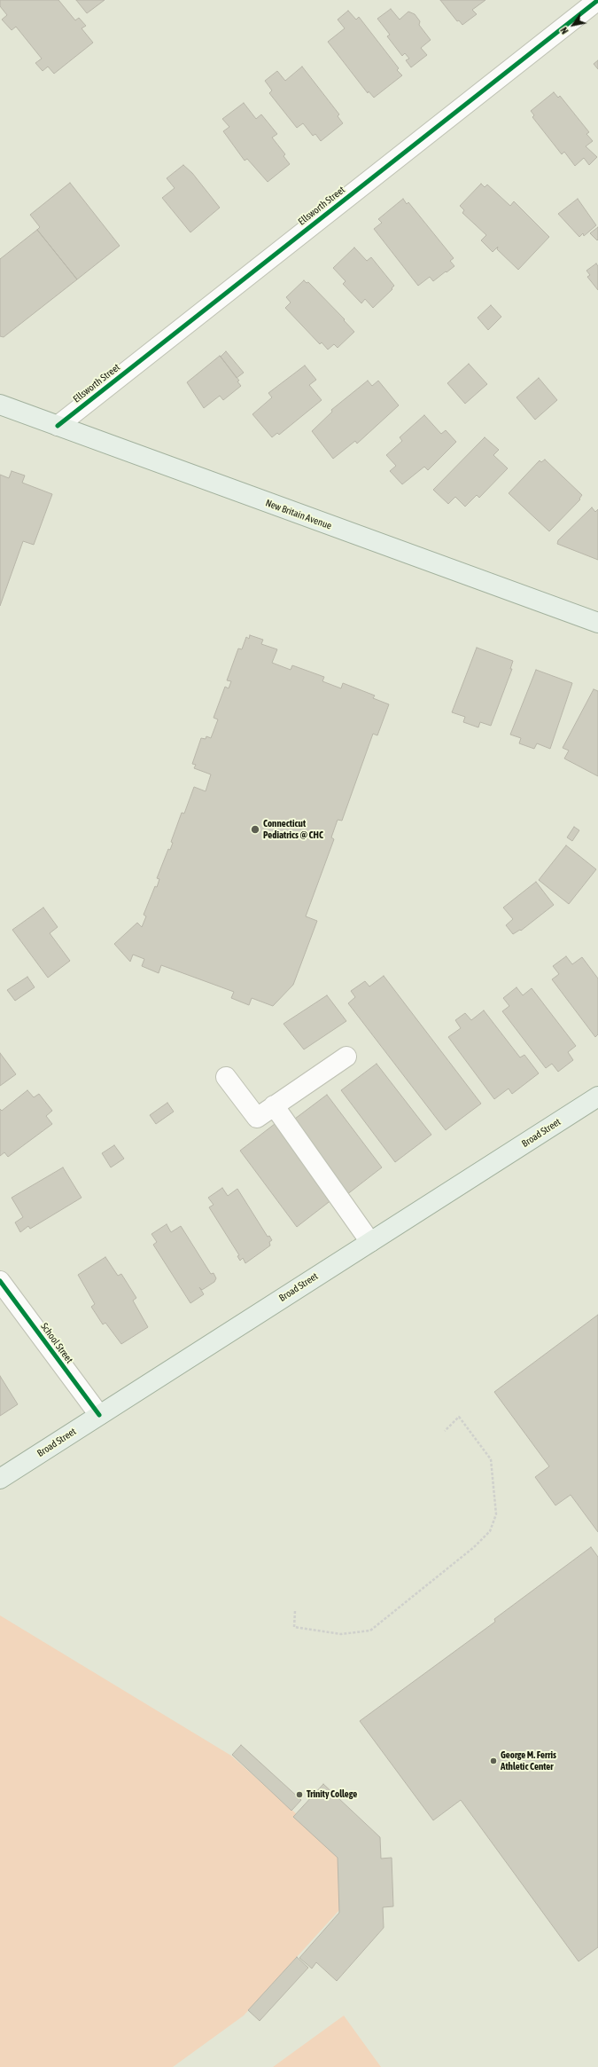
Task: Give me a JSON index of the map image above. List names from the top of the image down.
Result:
{
  "streets": {
    "main road": ["New Britain Avenue", "Broad Street"],
    "street": ["Ellsworth Street", "School Street"]
  },
  "crossings": [
    ["Ellsworth Street", "New Britain Avenue"],
    ["Broad Street", "School Street"]
  ],
  "places": ["Connecticut Pediatrics @ CHC", "George M. Ferris Athletic Center", "Trinity College"],
  "north": "bottom left"
}
